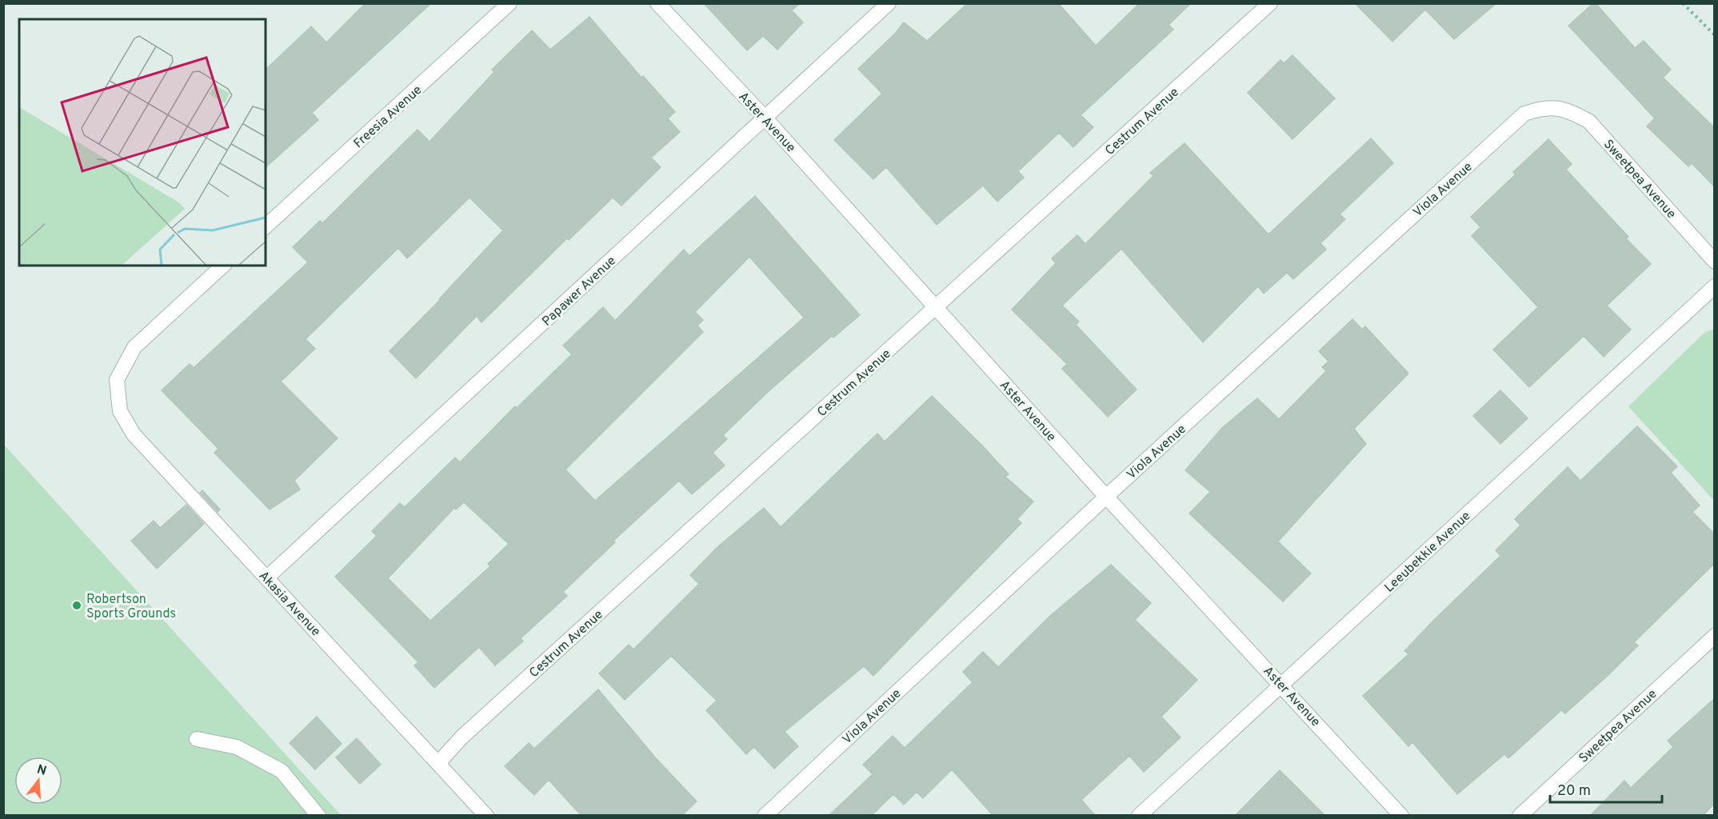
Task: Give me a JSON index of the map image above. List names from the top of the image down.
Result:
{
  "streets": {
    "street": [
      "Freesia Avenue",
      "Cestrum Avenue",
      "Aster Avenue",
      "Sweetpea Avenue",
      "Viola Avenue",
      "Papawer Avenue",
      "Leeubekkie Avenue",
      "Akasia Avenue"
    ]
  },
  "crossings": [
    ["Cestrum Avenue", "Aster Avenue"],
    ["Cestrum Avenue", "Akasia Avenue"],
    ["Aster Avenue", "Viola Avenue"],
    ["Aster Avenue", "Papawer Avenue"],
    ["Aster Avenue", "Leeubekkie Avenue"],
    ["Sweetpea Avenue", "Viola Avenue"],
    ["Papawer Avenue", "Akasia Avenue"]
  ],
  "places": ["Robertson Sports Grounds"],
  "scale_bar": "20 m",
  "north": "top"
}
